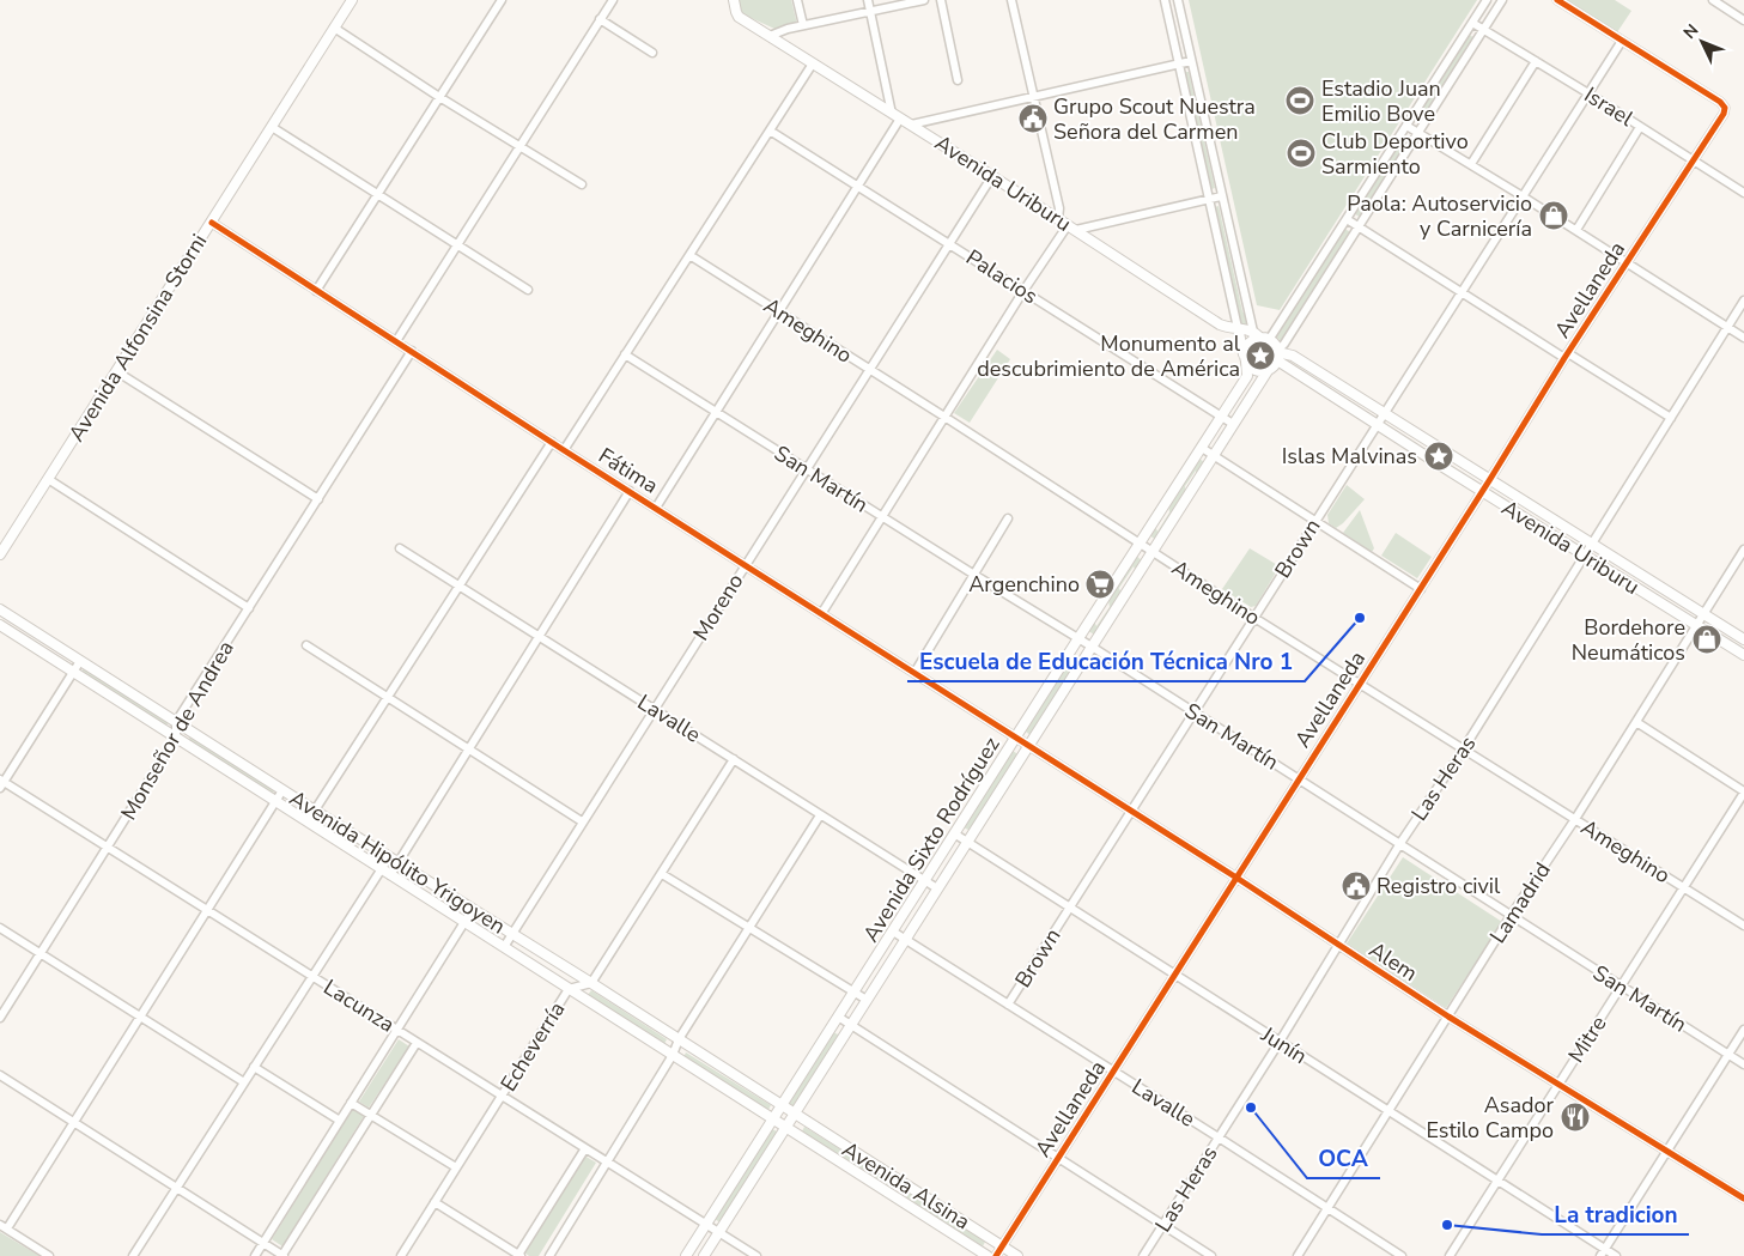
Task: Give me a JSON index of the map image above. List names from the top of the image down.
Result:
{
  "streets": {
    "main road": [
      "Avenida Uriburu",
      "Avenida Alfonsina Storni",
      "Avenida Sixto Rodríguez",
      "Avenida Hipólito Yrigoyen",
      "Avenida Alsina"
    ],
    "street": [
      "Israel",
      "Palacios",
      "Avellaneda",
      "Ameghino",
      "Fátima",
      "San Martín",
      "Brown",
      "Moreno",
      "Lavalle",
      "Monseñor de Andrea",
      "Las Heras",
      "Lamadrid",
      "Alem",
      "Lacunza",
      "Mitre",
      "Junín",
      "Echeverría"
    ]
  },
  "crossings": [
    ["Israel", "Avellaneda"],
    ["Israel", "Brown"],
    ["Avenida Uriburu", "Avellaneda"],
    ["Avenida Uriburu", "Brown"],
    ["Avenida Uriburu", "Moreno"],
    ["Avenida Uriburu", "Las Heras"],
    ["Avenida Uriburu", "Avenida Sixto Rodríguez"],
    ["Avenida Uriburu", "Lamadrid"],
    ["Palacios", "Moreno"],
    ["Palacios", "Avenida Sixto Rodríguez"],
    ["Avellaneda", "Ameghino"],
    ["Avellaneda", "San Martín"],
    ["Avellaneda", "Brown"],
    ["Avellaneda", "Lavalle"],
    ["Avellaneda", "Alem"],
    ["Avellaneda", "Junín"],
    ["Avellaneda", "Avenida Alsina"],
    ["Ameghino", "Brown"],
    ["Ameghino", "Moreno"],
    ["Ameghino", "Las Heras"],
    ["Ameghino", "Avenida Sixto Rodríguez"],
    ["Ameghino", "Lamadrid"],
    ["Ameghino", "Mitre"],
    ["Avenida Alfonsina Storni", "Fátima"],
    ["Fátima", "Moreno"],
    ["Fátima", "Monseñor de Andrea"],
    ["Fátima", "Avenida Sixto Rodríguez"],
    ["Fátima", "Alem"],
    ["San Martín", "Brown"],
    ["San Martín", "Moreno"],
    ["San Martín", "Las Heras"],
    ["San Martín", "Avenida Sixto Rodríguez"],
    ["San Martín", "Lamadrid"],
    ["San Martín", "Mitre"],
    ["Brown", "Lavalle"],
    ["Brown", "Alem"],
    ["Brown", "Junín"],
    ["Moreno", "Lavalle"],
    ["Moreno", "Avenida Hipólito Yrigoyen"],
    ["Lavalle", "Las Heras"],
    ["Lavalle", "Avenida Sixto Rodríguez"],
    ["Lavalle", "Lamadrid"],
    ["Monseñor de Andrea", "Avenida Hipólito Yrigoyen"],
    ["Monseñor de Andrea", "Lacunza"],
    ["Las Heras", "Alem"],
    ["Las Heras", "Junín"],
    ["Avenida Sixto Rodríguez", "Avenida Hipólito Yrigoyen"],
    ["Avenida Sixto Rodríguez", "Alem"],
    ["Avenida Sixto Rodríguez", "Lacunza"],
    ["Avenida Sixto Rodríguez", "Junín"],
    ["Avenida Sixto Rodríguez", "Avenida Alsina"],
    ["Avenida Hipólito Yrigoyen", "Echeverría"],
    ["Avenida Hipólito Yrigoyen", "Avenida Alsina"],
    ["Lamadrid", "Alem"],
    ["Lamadrid", "Junín"],
    ["Alem", "Mitre"],
    ["Lacunza", "Echeverría"],
    ["Mitre", "Junín"]
  ],
  "places": {
    "sports": ["Estadio Juan Emilio Bove", "Club Deportivo Sarmiento"],
    "public building": ["Grupo Scout Nuestra Señora del Carmen", "Registro civil"],
    "shop": ["Paola: Autoservicio y Carnicería", "Bordehore Neumáticos"],
    "place": ["Monumento al descubrimiento de América", "Islas Malvinas"],
    "supermarket": ["Argenchino"],
    "other": ["Escuela de Educación Técnica Nro 1", "OCA", "La tradicion"],
    "restaurant": ["Asador Estilo Campo"]
  },
  "north": "top left"
}
